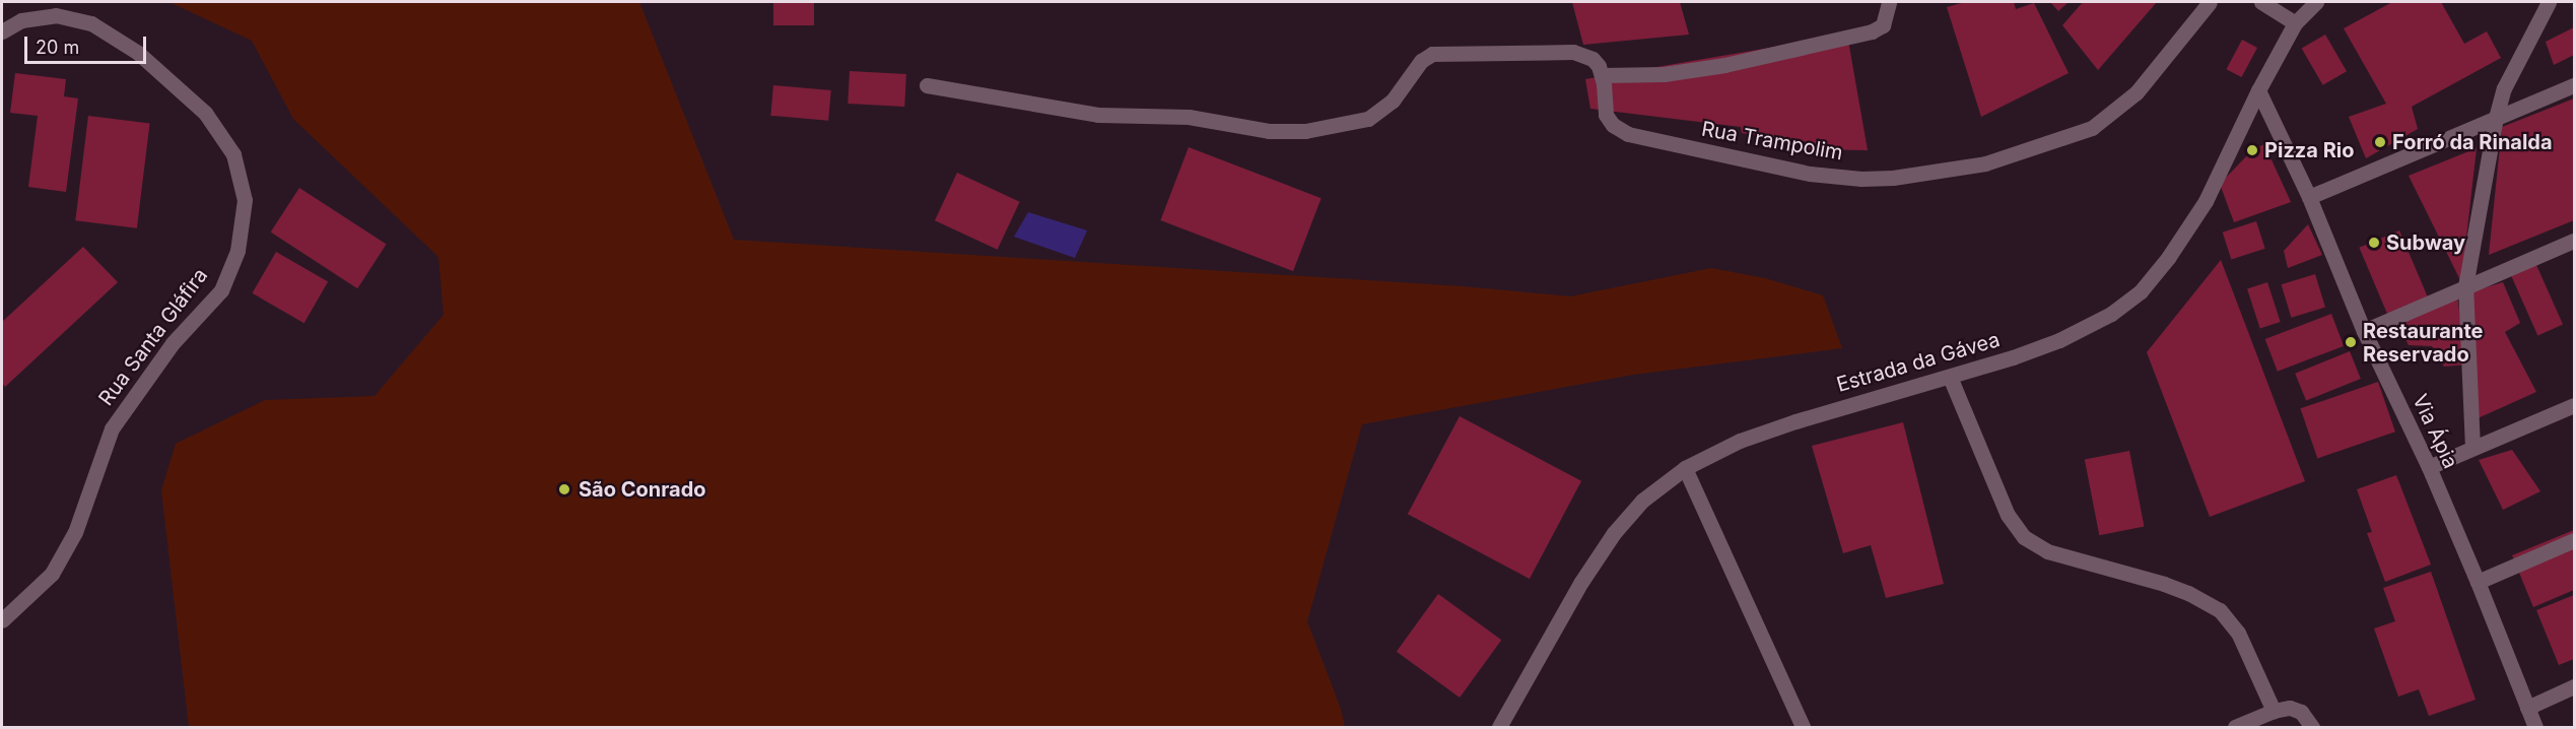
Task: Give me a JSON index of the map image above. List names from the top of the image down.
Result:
{
  "streets": {
    "street": [
      "Rua Trampolim",
      "Rua Santa Gláfira",
      "Estrada da Gávea",
      "Via Ápia"
    ]
  },
  "crossings": [
    ["Estrada da Gávea", "Via Ápia"]
  ],
  "places": [
    "Forró da Rinalda",
    "Pizza Rio",
    "Subway",
    "Restaurante Reservado",
    "São Conrado"
  ],
  "scale_bar": "20 m"
}
